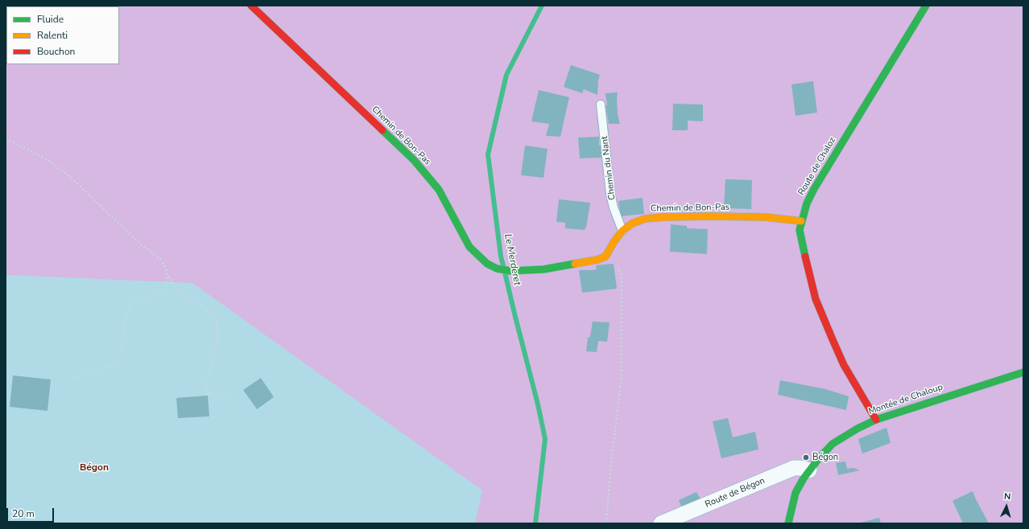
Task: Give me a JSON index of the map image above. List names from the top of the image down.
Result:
{
  "streets": {
    "street": [
      "Chemin de Bon-Pas",
      "Route de Chaloz",
      "Montée de Chaloup",
      "Route de Bégon"
    ],
    "lane": ["Chemin du Nant"]
  },
  "crossings": [
    ["Chemin de Bon-Pas", "Route de Chaloz"],
    ["Chemin de Bon-Pas", "Chemin du Nant"],
    ["Route de Chaloz", "Montée de Chaloup"],
    ["Montée de Chaloup", "Route de Bégon"]
  ],
  "districts": ["Bégon"],
  "water": ["Le Merderet"],
  "places": ["Bégon"],
  "legend": ["Fluide", "Ralenti", "Bouchon"],
  "scale_bar": "20 m",
  "north": "top"
}
